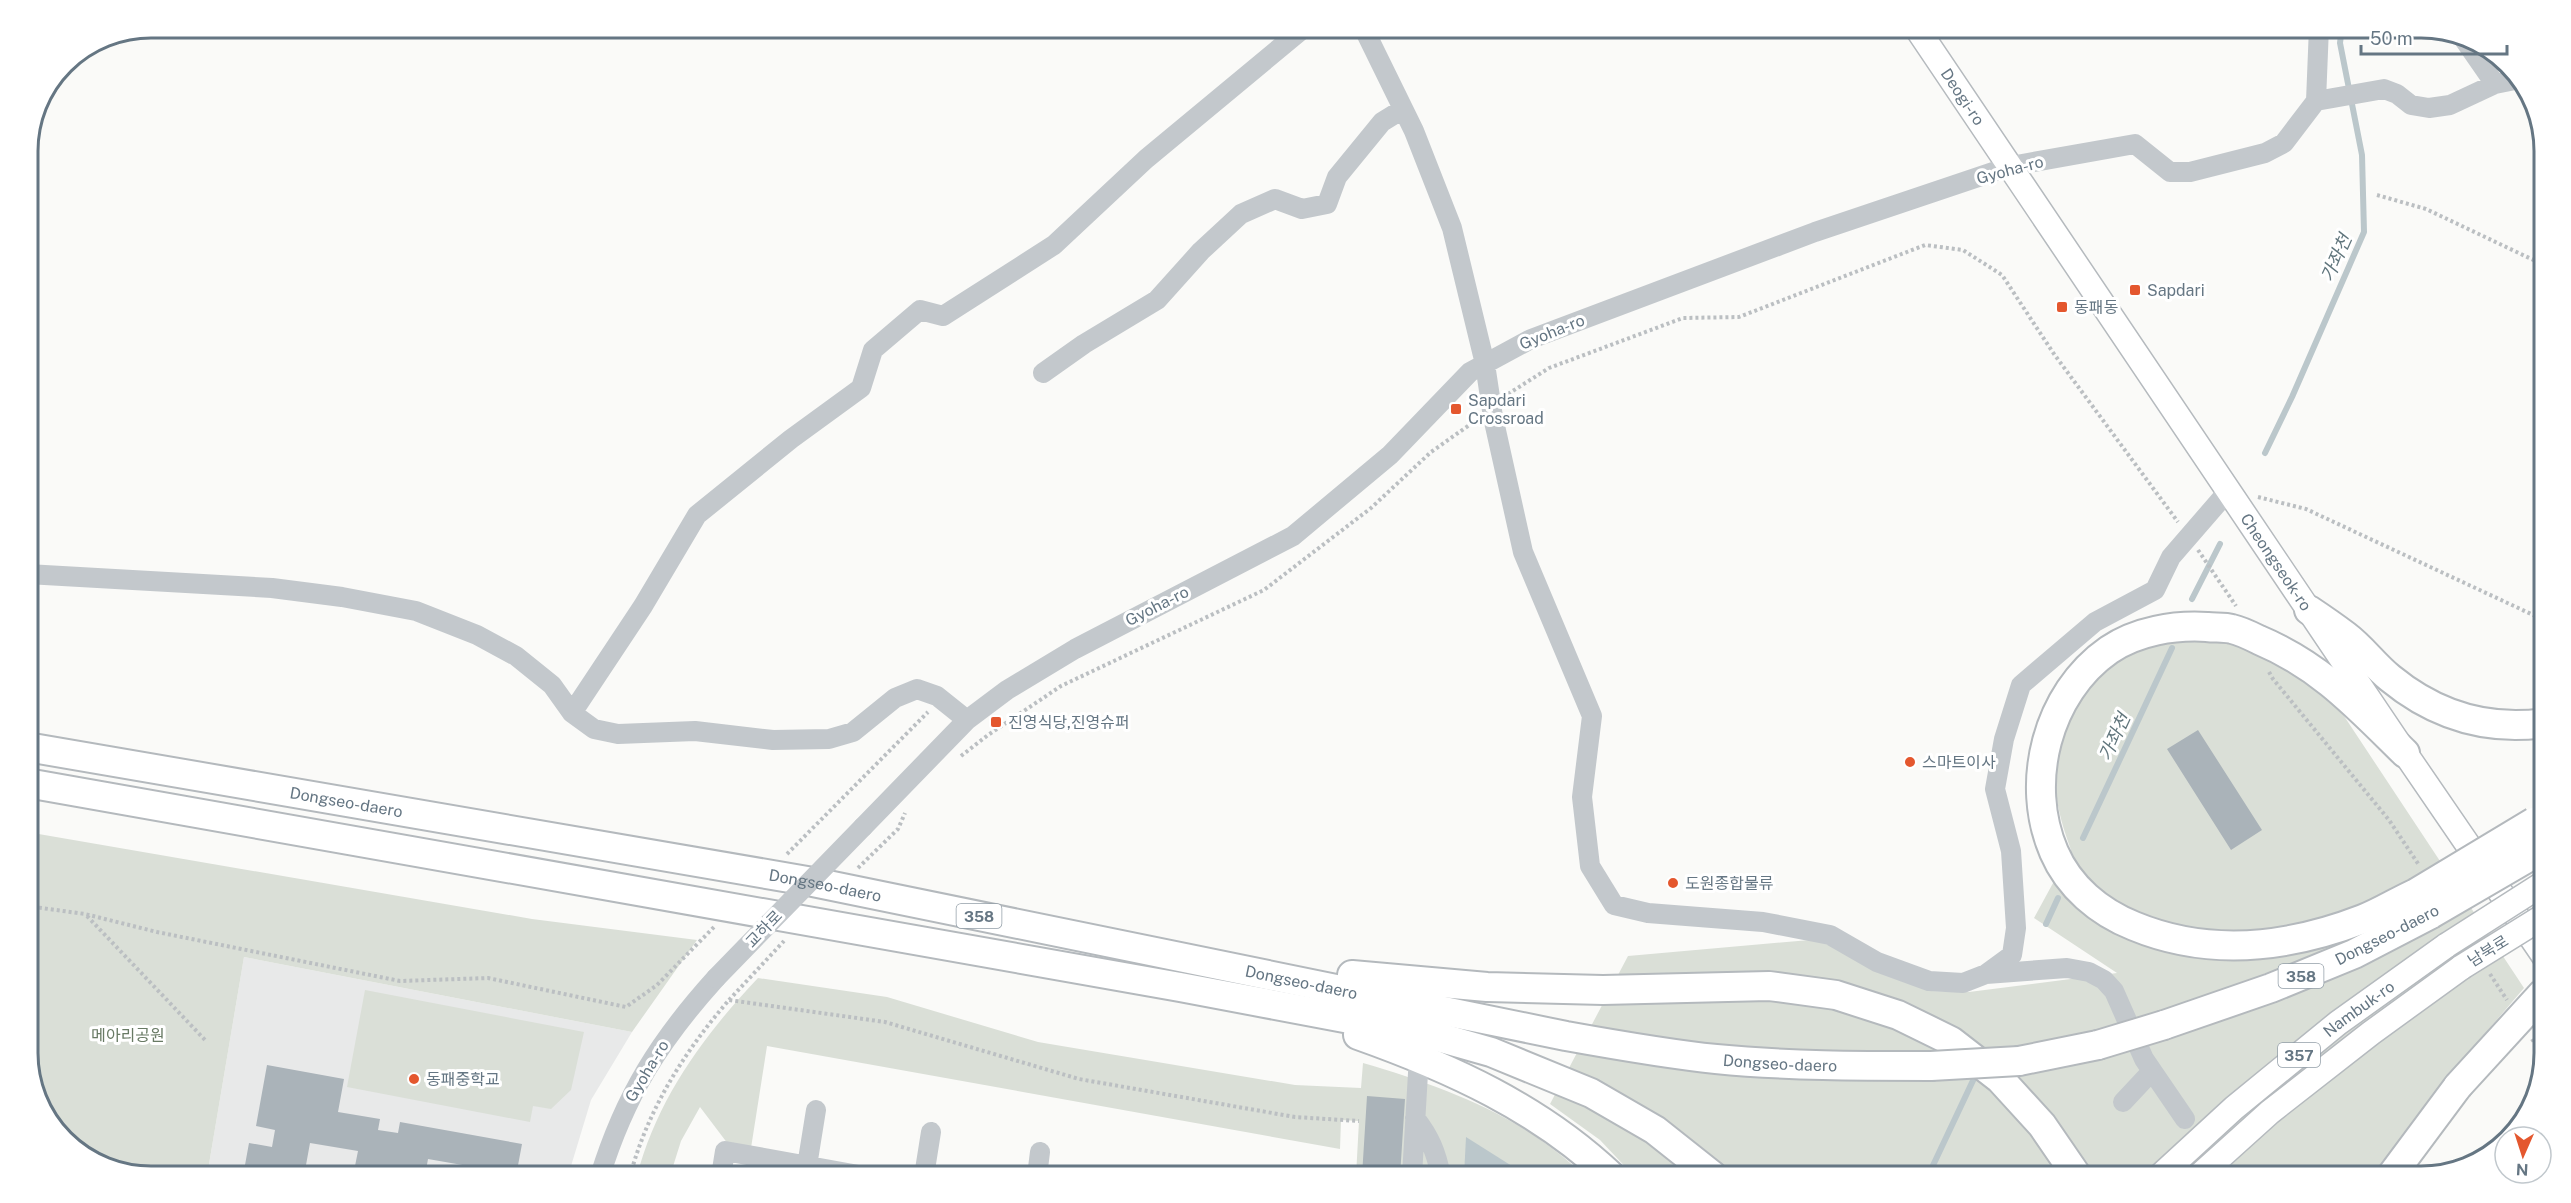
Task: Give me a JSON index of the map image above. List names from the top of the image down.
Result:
{
  "streets": {
    "highway": ["Dongseo-daero", "358"],
    "main road": [
      "Deogi-ro",
      "Cheongseok-ro",
      "남북로",
      "Nambuk-ro",
      "357"
    ],
    "street": ["Gyoha-ro", "교하로"]
  },
  "crossings": [
    ["Deogi-ro", "Gyoha-ro"],
    ["Deogi-ro", "Cheongseok-ro"],
    ["Gyoha-ro", "Cheongseok-ro"],
    ["Gyoha-ro", "교하로"],
    ["남북로", "Nambuk-ro"]
  ],
  "water": ["가좌천"],
  "parks": ["메아리공원"],
  "places": {
    "transit": [
      "Sapdari",
      "동패동",
      "Sapdari Crossroad",
      "진영식당,진영슈퍼"
    ],
    "other": ["스마트이사", "도원종합물류", "동패중학교"]
  },
  "scale_bar": "50 m",
  "north": "bottom"
}
